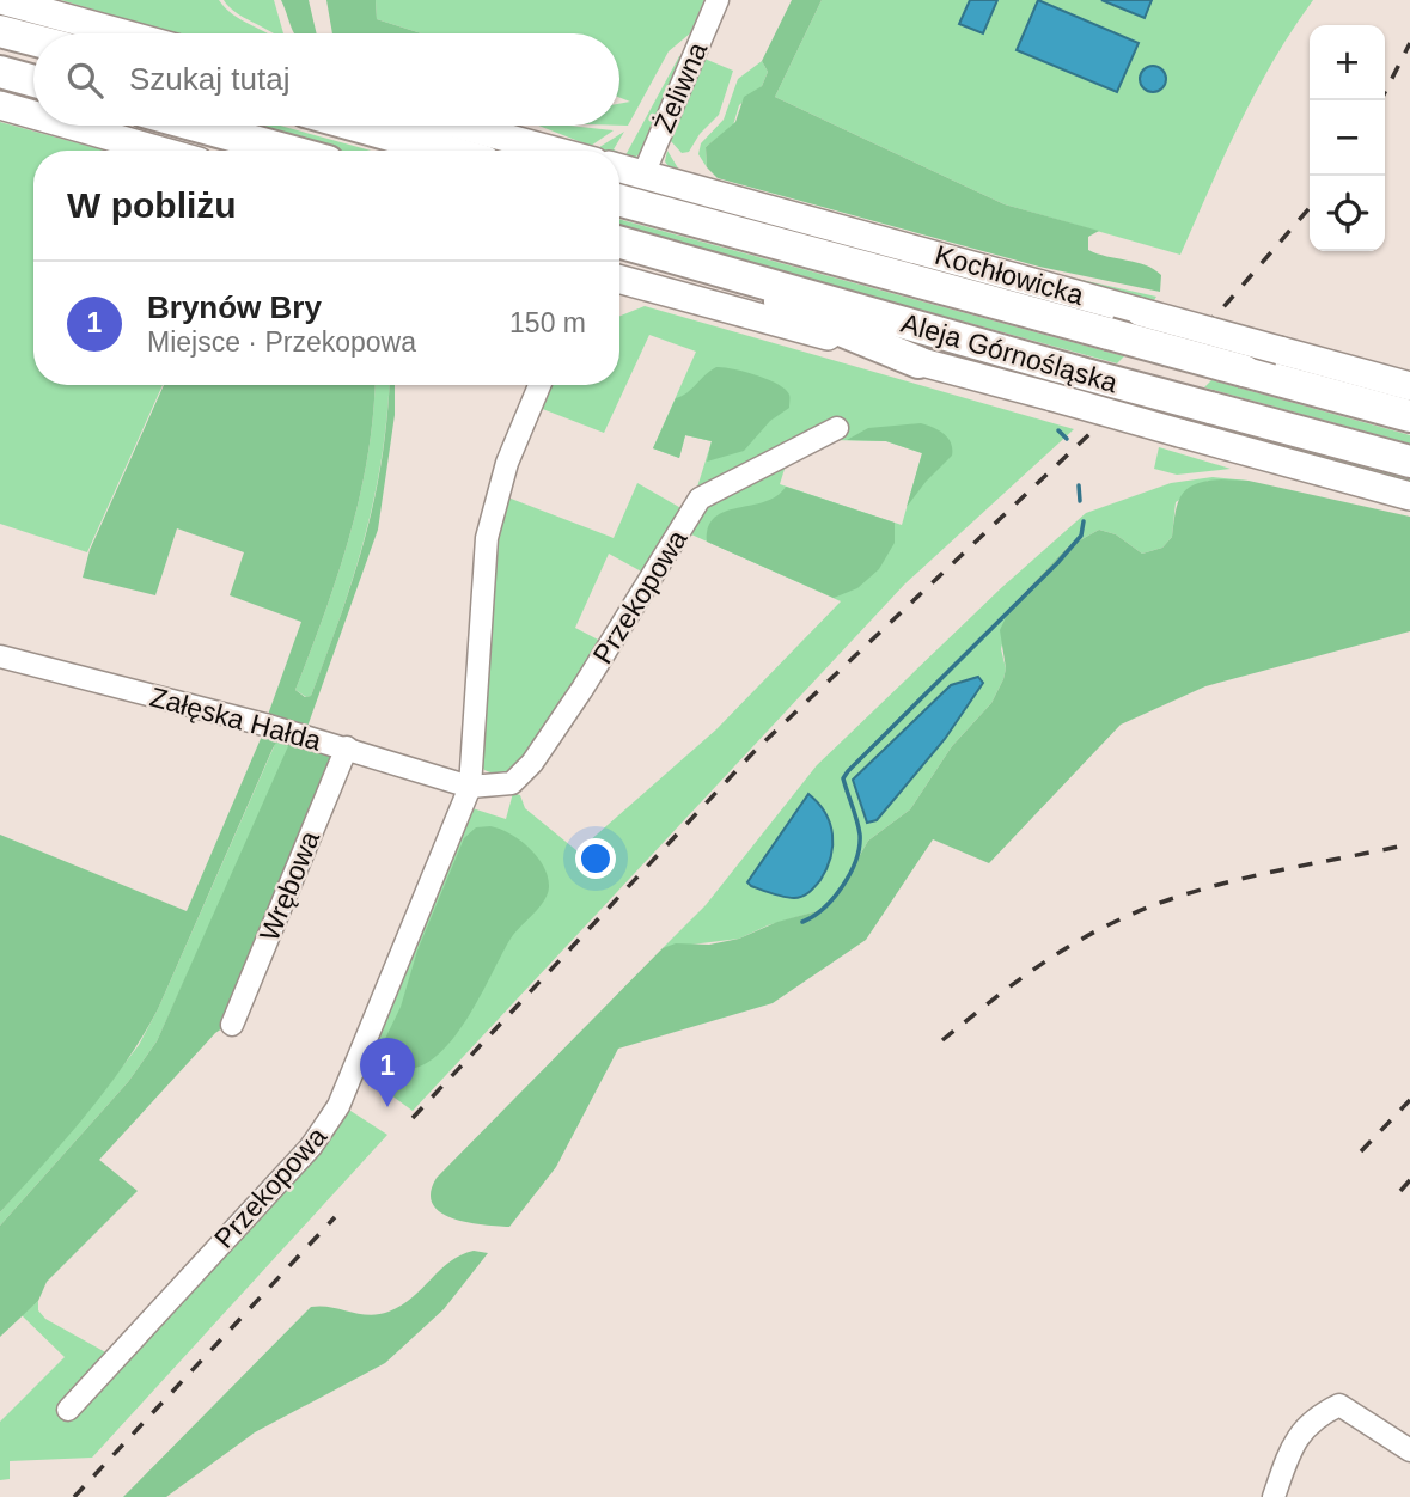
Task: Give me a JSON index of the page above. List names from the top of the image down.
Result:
{
  "streets": {
    "highway": ["Aleja Górnośląska"],
    "main road": ["Kochłowicka"],
    "street": [
      "Żeliwna",
      "Przekopowa",
      "Załęska Hałda",
      "Wrębowa"
    ]
  },
  "crossings": [
    ["Żeliwna", "Kochłowicka"],
    ["Przekopowa", "Załęska Hałda"],
    ["Załęska Hałda", "Wrębowa"]
  ],
  "page": {
    "map_buttons": ["+", "−"],
    "search": "Szukaj tutaj",
    "heading": "W pobliżu",
    "list": [
      {
        "mark": "1",
        "name": "Brynów Bry",
        "note": "Miejsce · Przekopowa",
        "value": "150 m"
      }
    ],
    "pins": "1"
  }
}
